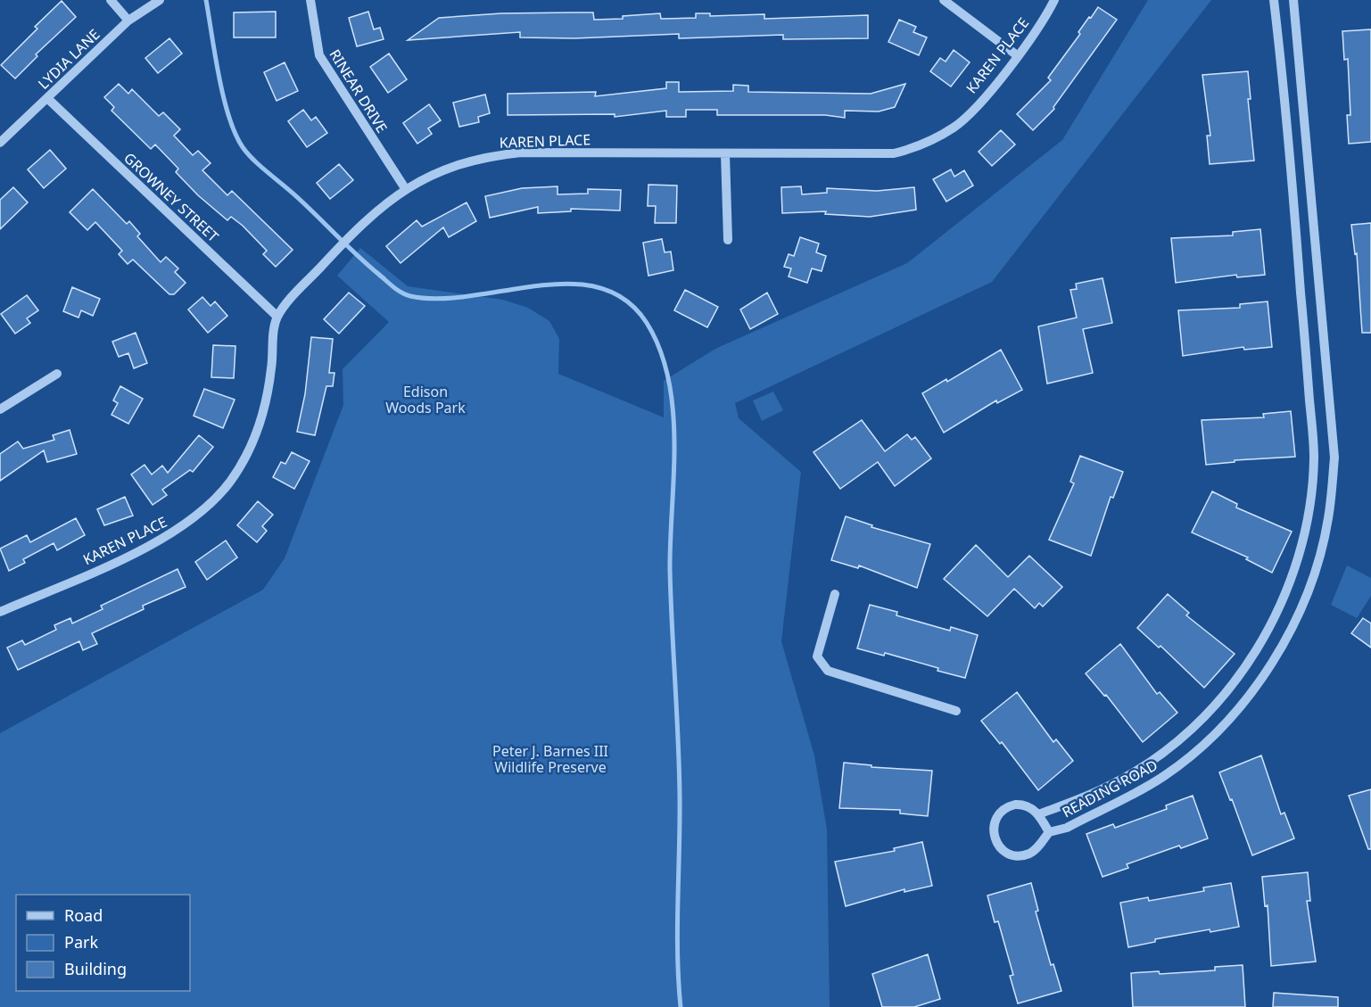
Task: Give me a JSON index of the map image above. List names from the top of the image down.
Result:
{
  "streets": {
    "street": [
      "KAREN PLACE",
      "LYDIA LANE",
      "RINEAR DRIVE",
      "GROWNEY STREET",
      "READING ROAD"
    ]
  },
  "crossings": [
    ["KAREN PLACE", "RINEAR DRIVE"],
    ["KAREN PLACE", "GROWNEY STREET"],
    ["LYDIA LANE", "GROWNEY STREET"]
  ],
  "parks": ["Edison Woods Park", "Peter J. Barnes III Wildlife Preserve"],
  "legend": ["Road", "Park", "Building"]
}
